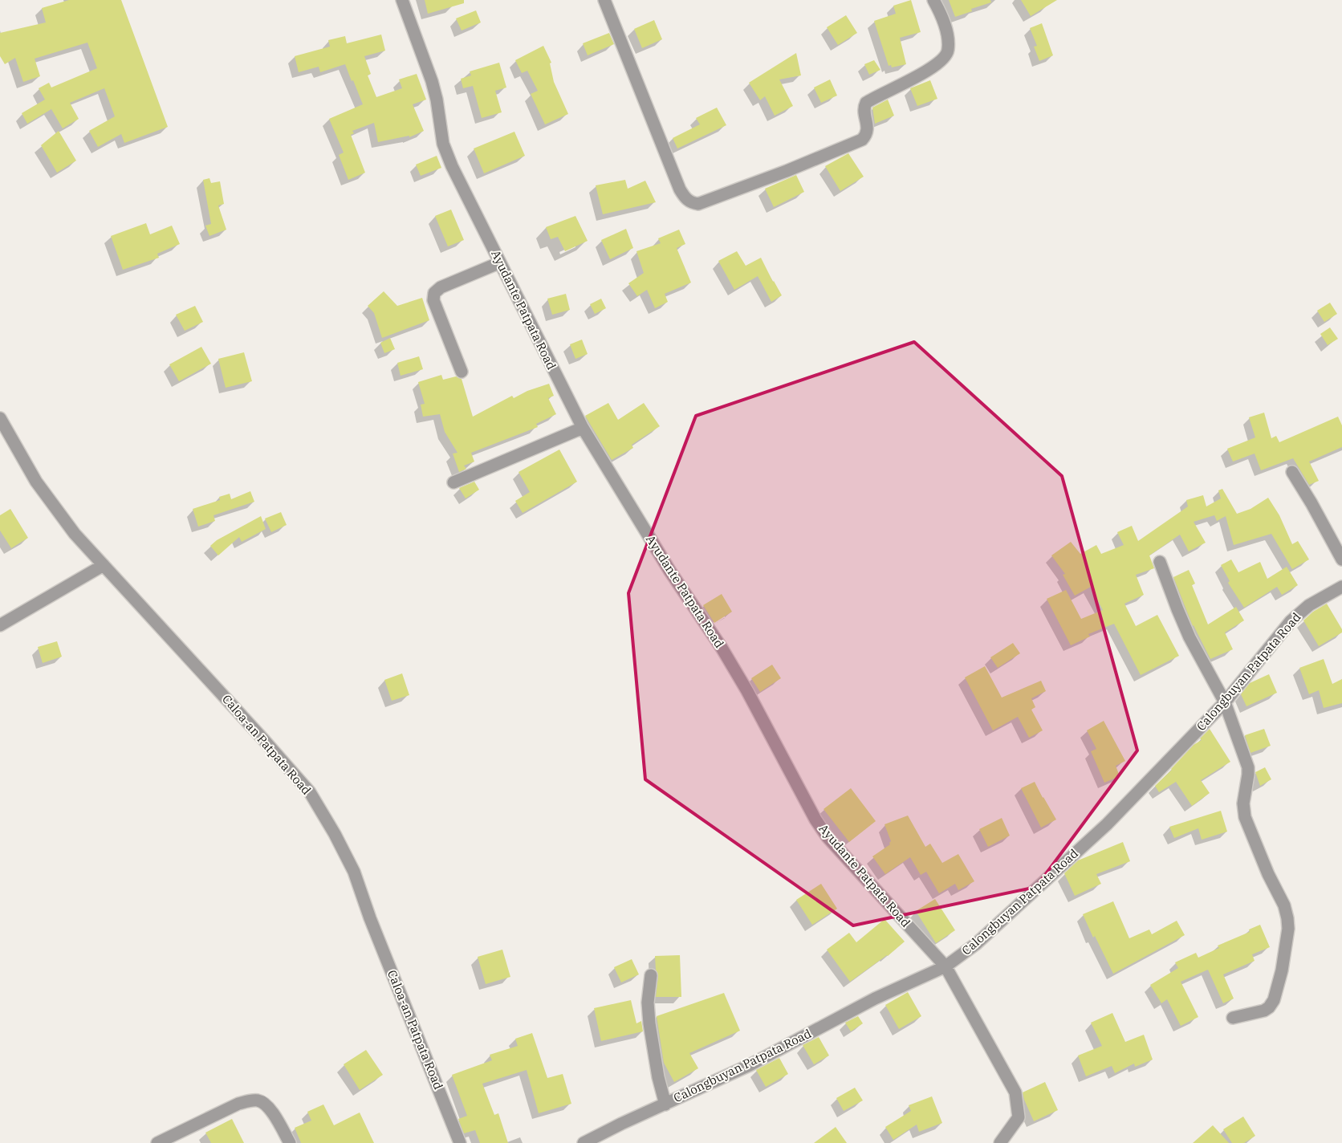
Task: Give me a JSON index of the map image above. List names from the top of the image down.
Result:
{
  "streets": {
    "street": ["Ayudante Patpata Road", "Calongbuyan Patpata Road", "Caloa-an Patpata Road"]
  },
  "crossings": [
    ["Ayudante Patpata Road", "Calongbuyan Patpata Road"]
  ]
}
